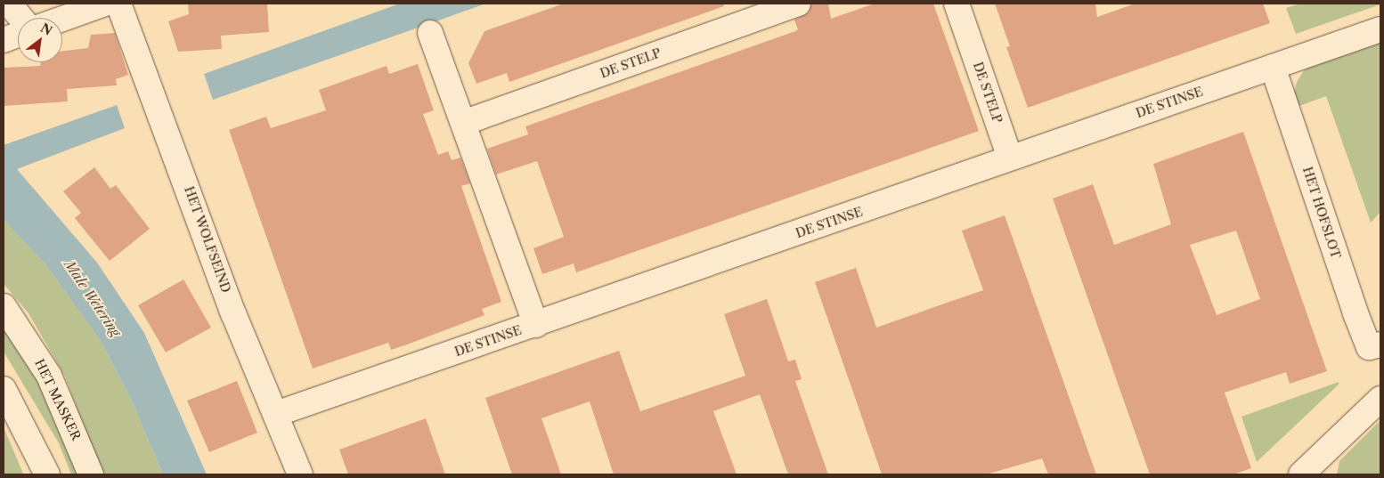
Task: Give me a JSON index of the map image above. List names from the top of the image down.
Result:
{
  "streets": {
    "street": [
      "DE STELP",
      "DE STINSE",
      "HET HOFSLOT",
      "HET WOLFSEIND",
      "HET MASKER"
    ]
  },
  "crossings": [
    ["DE STELP", "DE STINSE"],
    ["DE STINSE", "HET HOFSLOT"],
    ["DE STINSE", "HET WOLFSEIND"]
  ],
  "water": ["Male Wetering"],
  "north": "top right"
}
